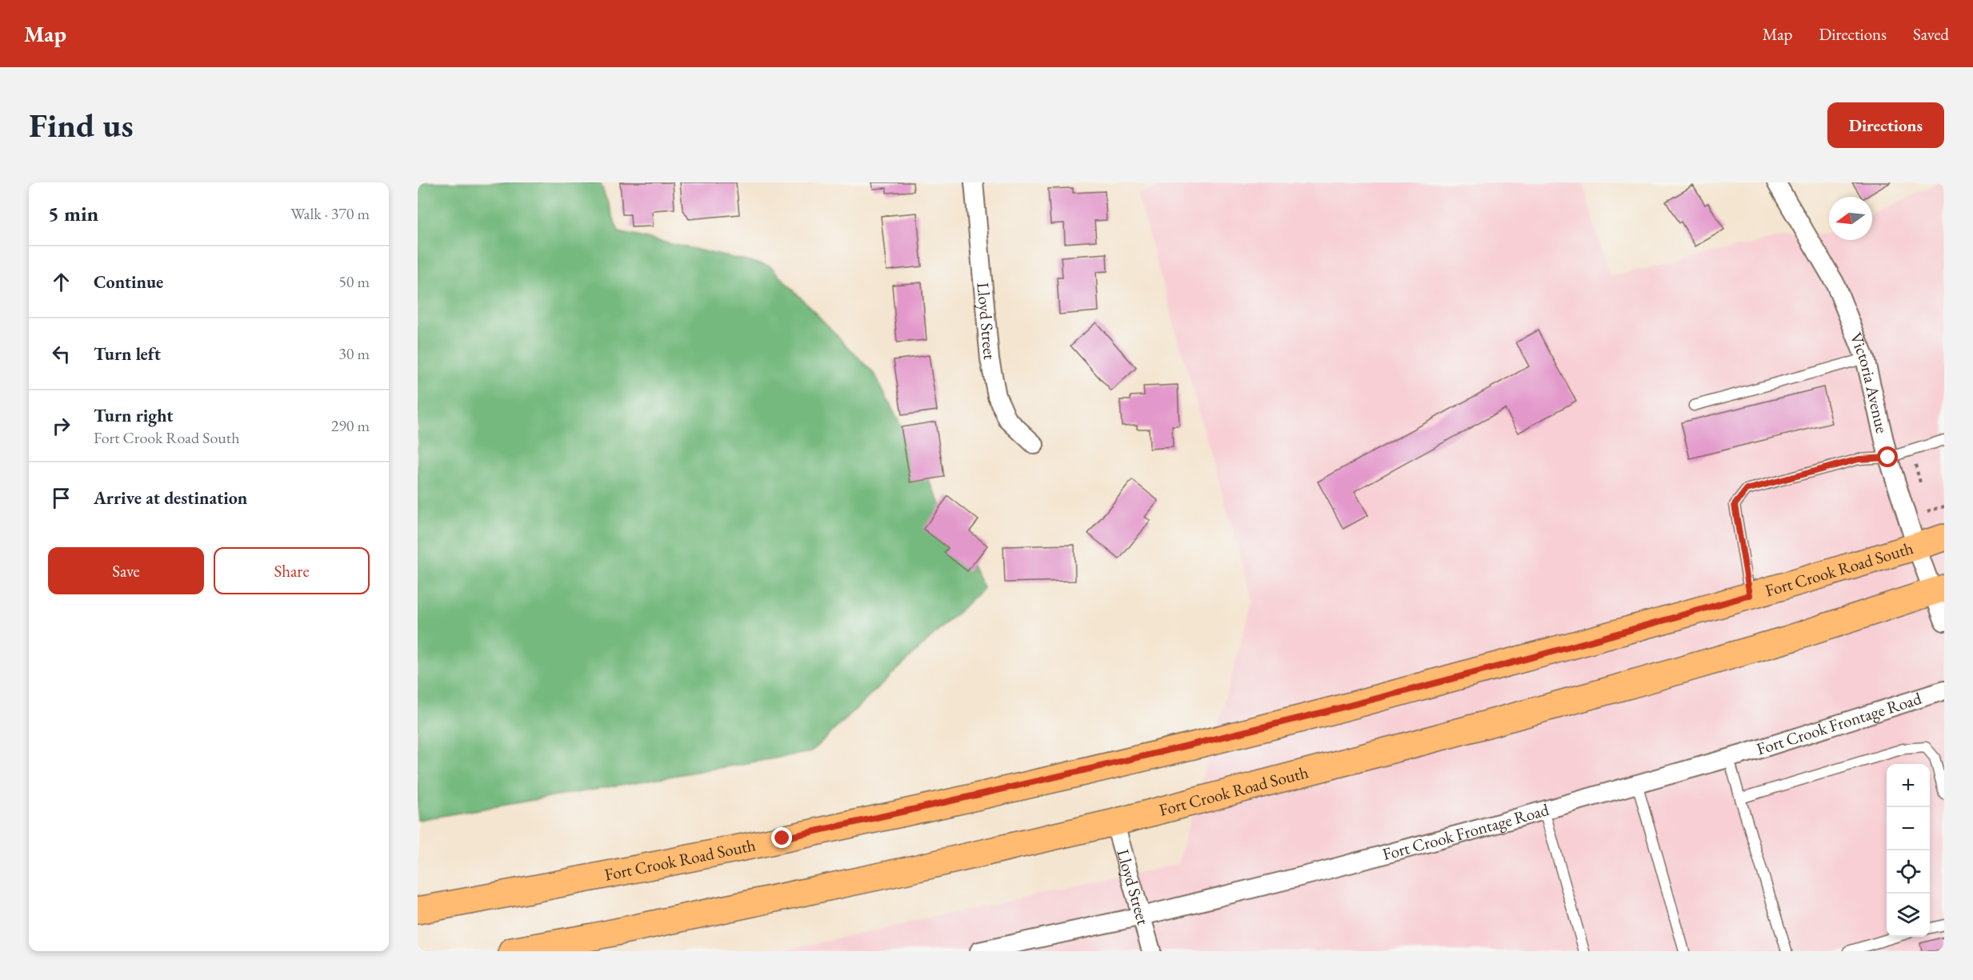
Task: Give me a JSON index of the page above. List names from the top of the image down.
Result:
{
  "streets": {
    "main road": ["Fort Crook Road South"],
    "street": ["Lloyd Street", "Victoria Avenue", "Fort Crook Frontage Road"]
  },
  "crossings": [
    ["Lloyd Street", "Fort Crook Road South"],
    ["Lloyd Street", "Fort Crook Frontage Road"],
    ["Victoria Avenue", "Fort Crook Road South"]
  ],
  "north": "left",
  "page": {
    "header": "Map",
    "nav": ["Map", "Directions", "Saved"],
    "buttons": [
      "Directions",
      ["Save", "Share"]
    ],
    "title": "Find us",
    "heading": ["5 min", "Walk · 370 m"],
    "list": [
      ["Continue", "50 m"],
      ["Turn left", "30 m"],
      ["Turn right", "Fort Crook Road South", "290 m"],
      "Arrive at destination"
    ],
    "map_buttons": ["+", "−"]
  }
}
